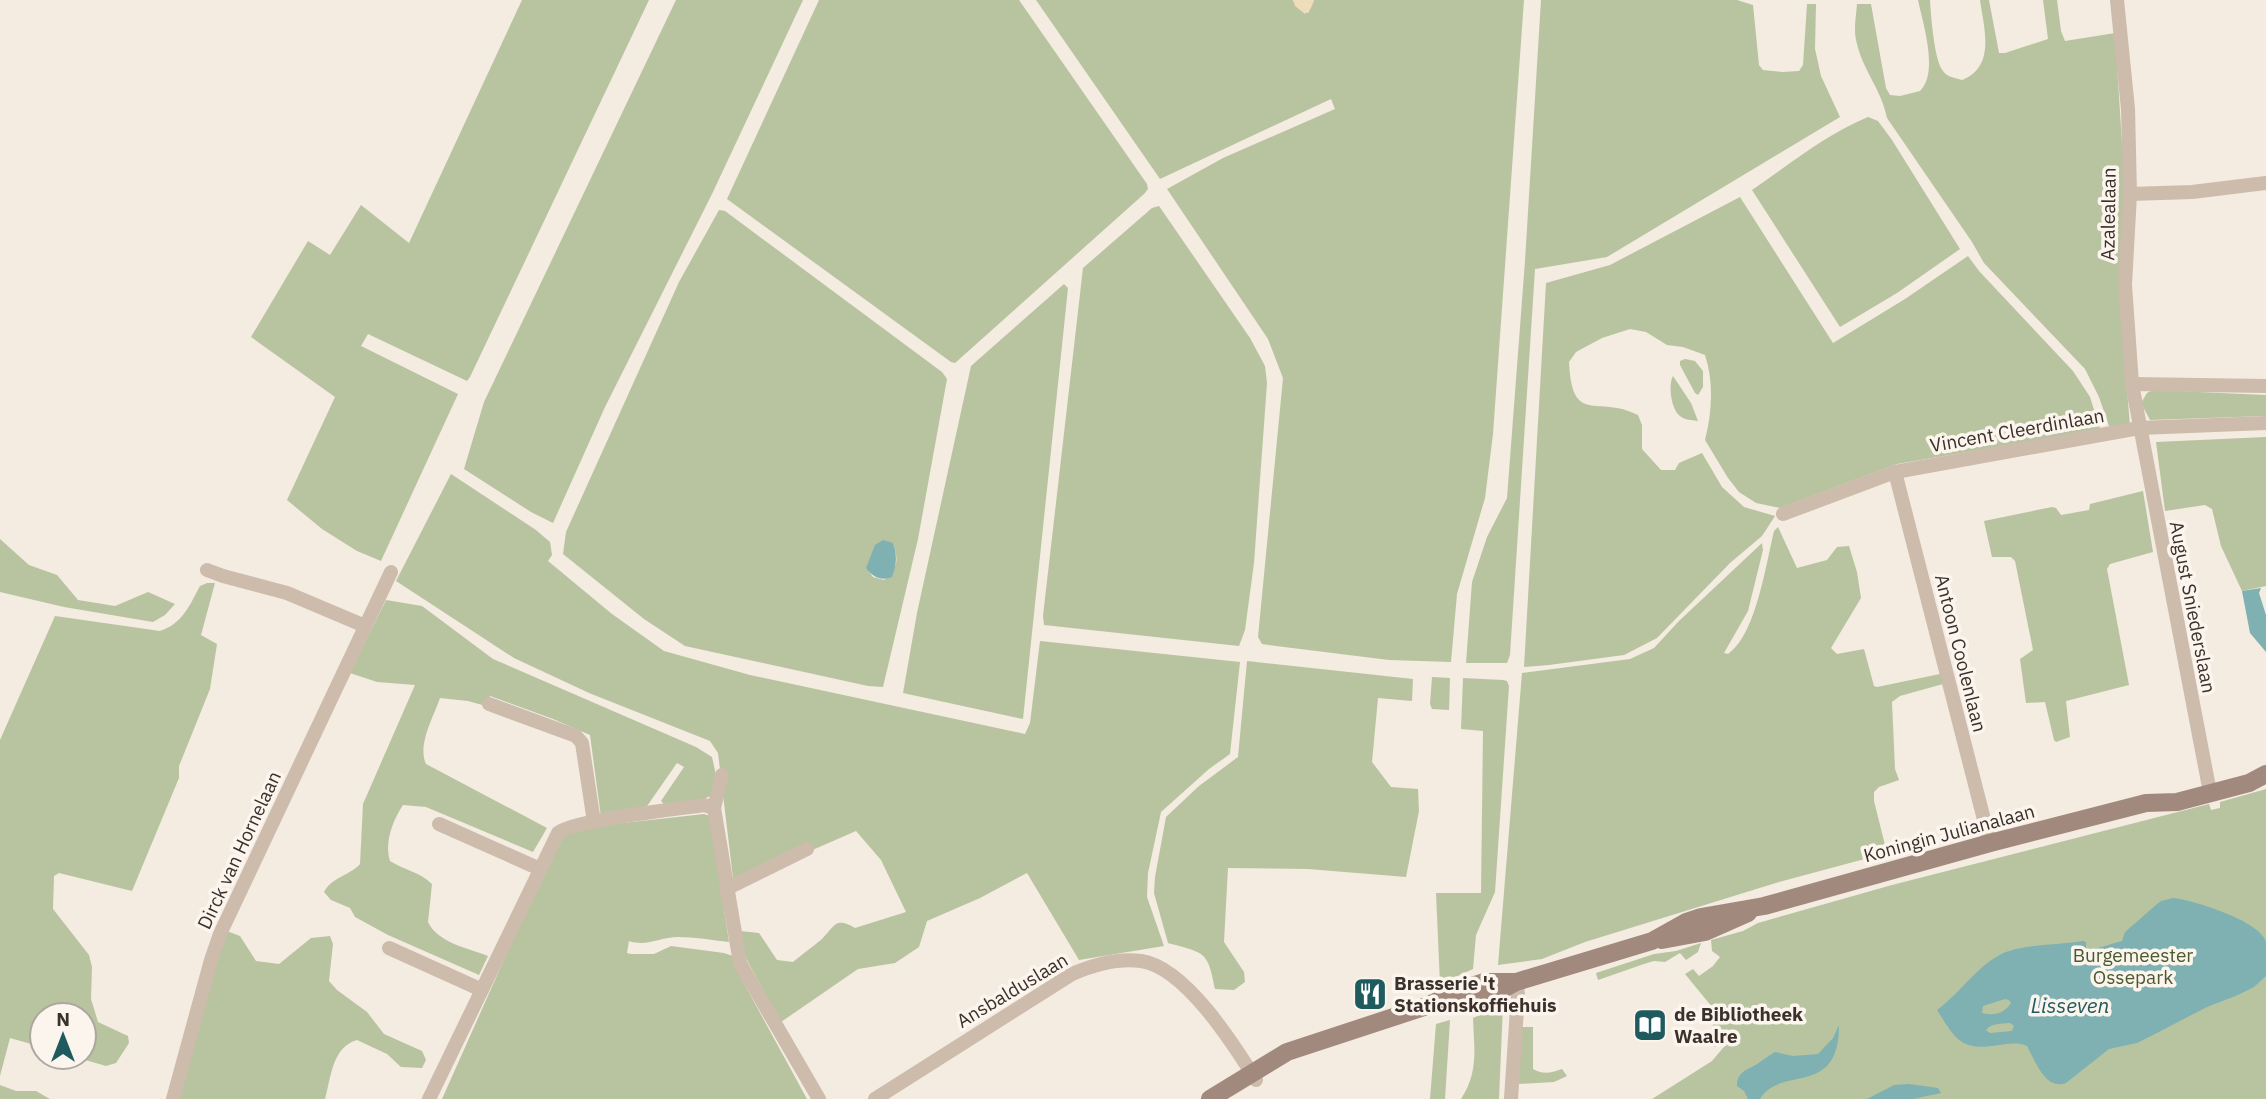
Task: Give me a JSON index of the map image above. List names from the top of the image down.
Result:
{
  "streets": {
    "main road": ["Koningin Julianalaan"],
    "street": [
      "Azalealaan",
      "Vincent Cleerdinlaan",
      "August Sniederslaan",
      "Antoon Coolenlaan",
      "Dirck van Hornelaan",
      "Ansbalduslaan"
    ]
  },
  "crossings": [
    ["Azalealaan", "Vincent Cleerdinlaan"],
    ["Azalealaan", "August Sniederslaan"],
    ["Vincent Cleerdinlaan", "August Sniederslaan"],
    ["Vincent Cleerdinlaan", "Antoon Coolenlaan"],
    ["August Sniederslaan", "Koningin Julianalaan"],
    ["Antoon Coolenlaan", "Koningin Julianalaan"],
    ["Koningin Julianalaan", "Ansbalduslaan"]
  ],
  "water": ["Lisseven"],
  "parks": ["Burgemeester Ossepark"],
  "places": {
    "restaurant": ["Brasserie 't Stationskoffiehuis"],
    "library": ["de Bibliotheek Waalre"]
  },
  "north": "top"
}
